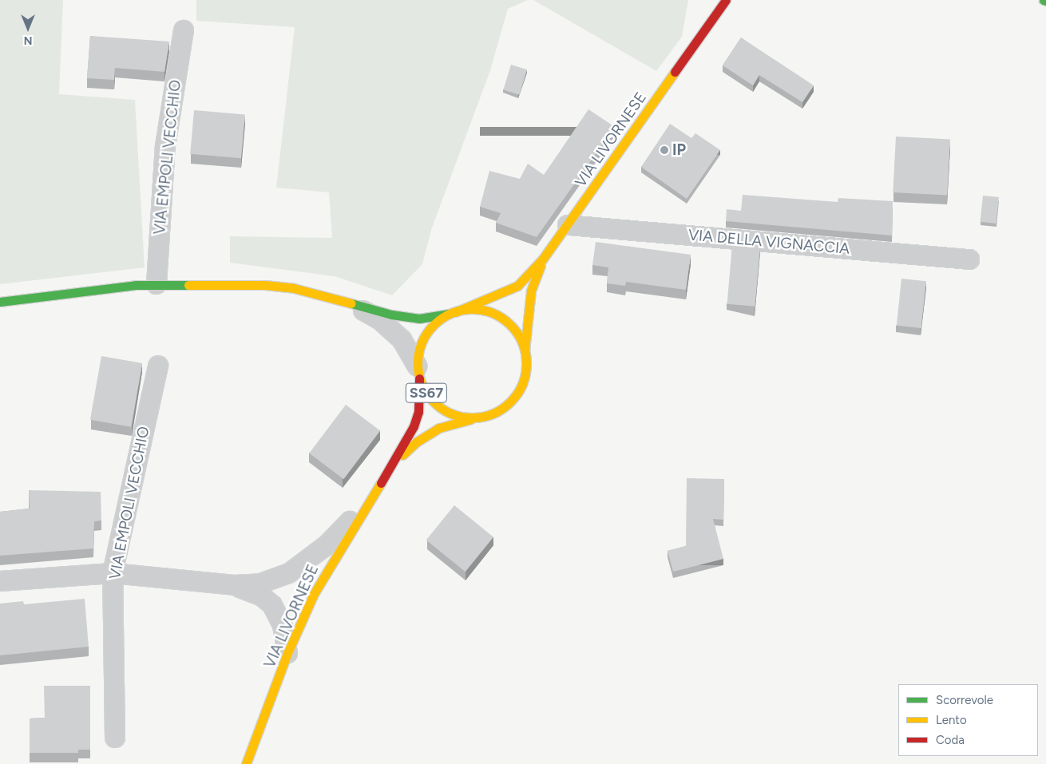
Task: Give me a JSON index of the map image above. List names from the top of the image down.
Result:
{
  "streets": {
    "main road": ["VIA LIVORNESE", "SS67"],
    "street": ["VIA EMPOLI VECCHIO", "VIA DELLA VIGNACCIA"]
  },
  "crossings": [
    ["VIA LIVORNESE", "VIA DELLA VIGNACCIA"]
  ],
  "places": ["IP"],
  "legend": ["Scorrevole", "Lento", "Coda"],
  "north": "bottom"
}
